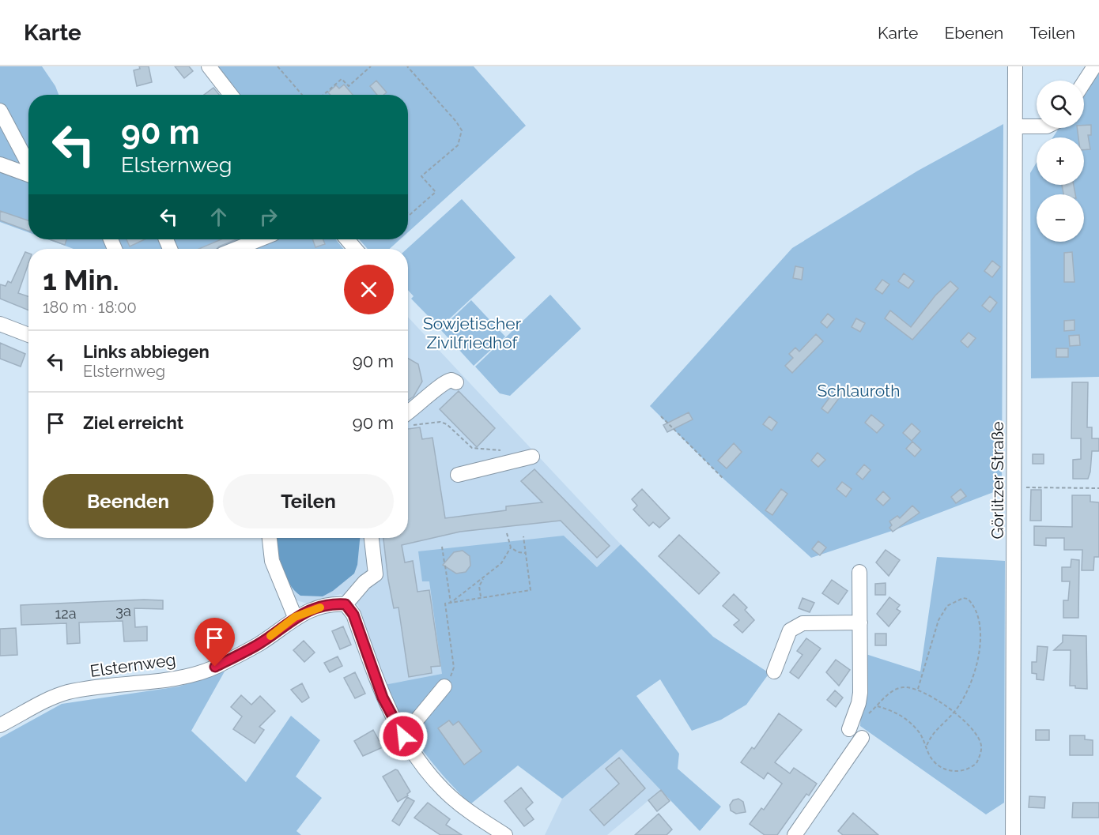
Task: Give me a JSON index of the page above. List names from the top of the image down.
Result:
{
  "streets": {
    "street": ["Görlitzer Straße", "Elsternweg"]
  },
  "parks": ["Sowjetischer Zivilfriedhof", "Schlauroth"],
  "house_numbers": ["3a", "12a"],
  "page": {
    "header": "Karte",
    "nav": ["Karte", "Ebenen", "Teilen"],
    "map_buttons": ["+", "−"],
    "turn": ["90 m", "Elsternweg"],
    "heading": ["1 Min.", "180 m · 18:00"],
    "list": [
      {
        "name": "Links abbiegen",
        "note": "Elsternweg",
        "value": "90 m"
      },
      {
        "name": "Ziel erreicht",
        "value": "90 m"
      }
    ],
    "buttons": ["Beenden", "Teilen"]
  }
}
